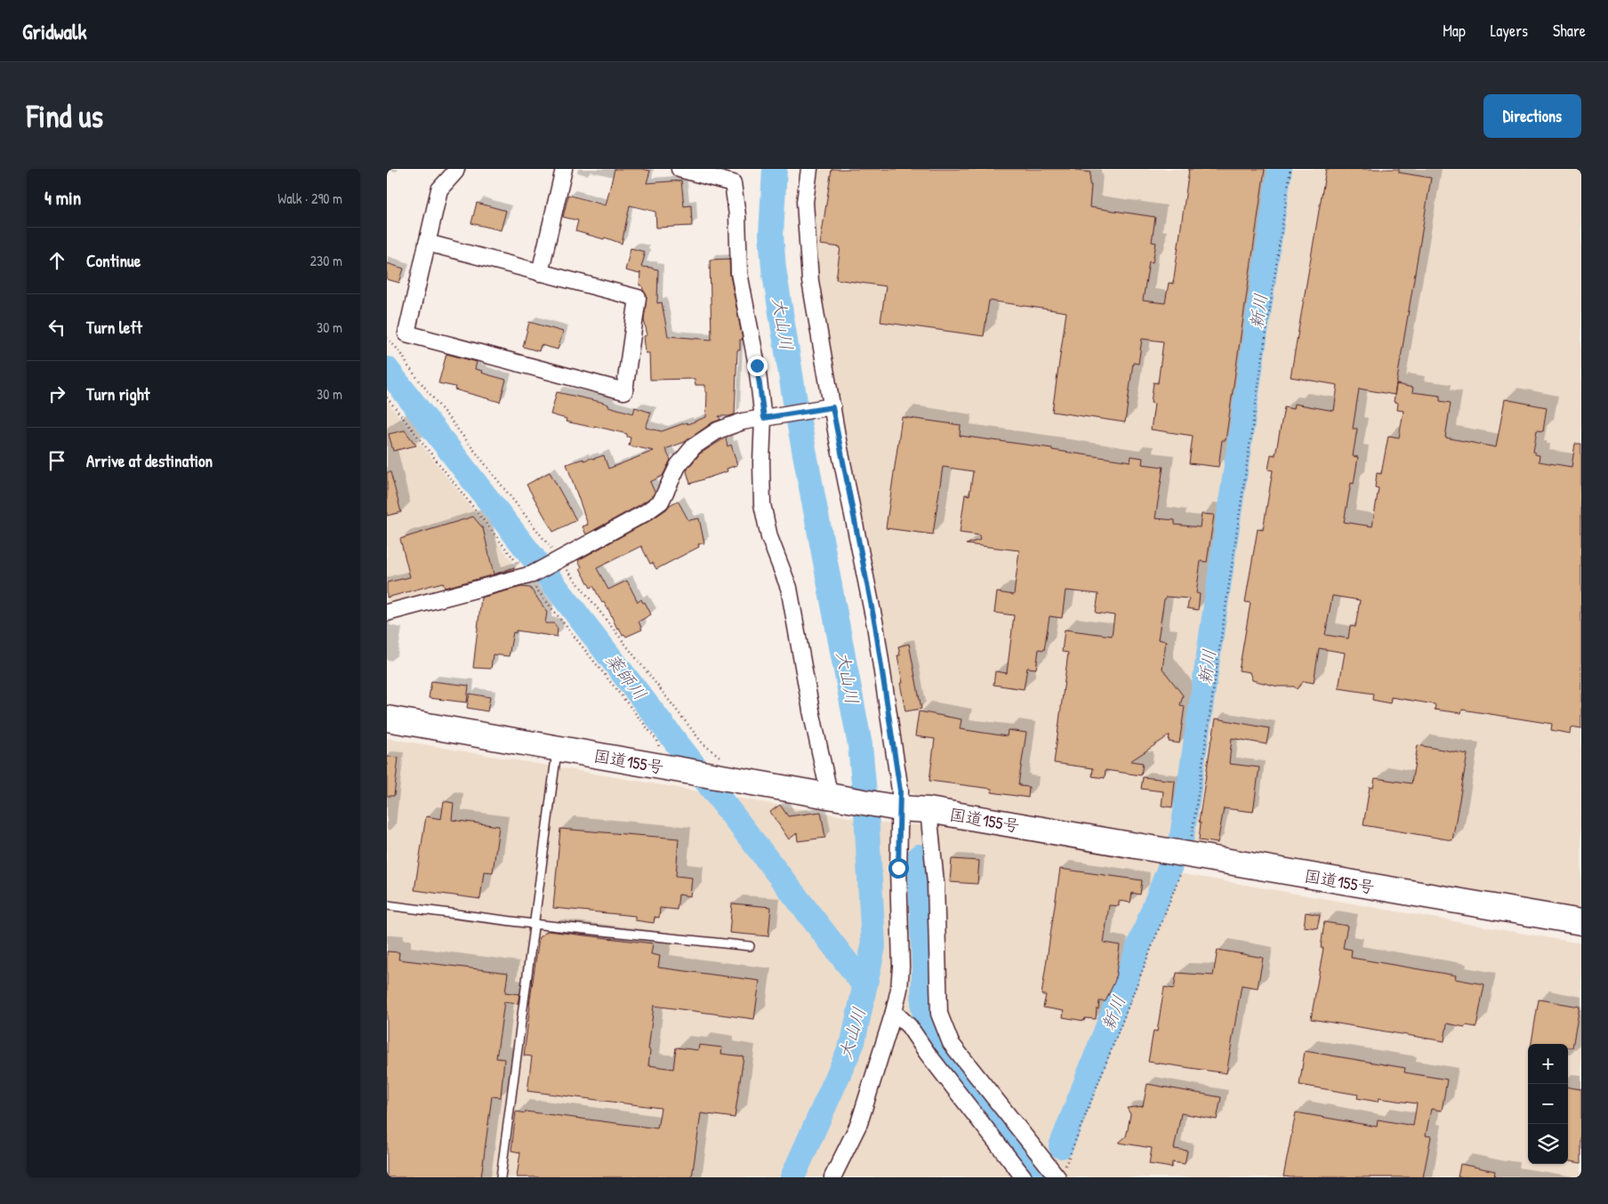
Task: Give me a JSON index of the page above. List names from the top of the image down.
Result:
{
  "streets": {
    "highway": ["国道155号"]
  },
  "water": ["新川", "大山川", "薬師川"],
  "page": {
    "header": "Gridwalk",
    "nav": ["Map", "Layers", "Share"],
    "buttons": "Directions",
    "title": "Find us",
    "heading": ["4 min", "Walk · 290 m"],
    "list": [
      ["Continue", "230 m"],
      ["Turn left", "30 m"],
      ["Turn right", "30 m"],
      "Arrive at destination"
    ],
    "map_buttons": ["+", "−"]
  }
}
